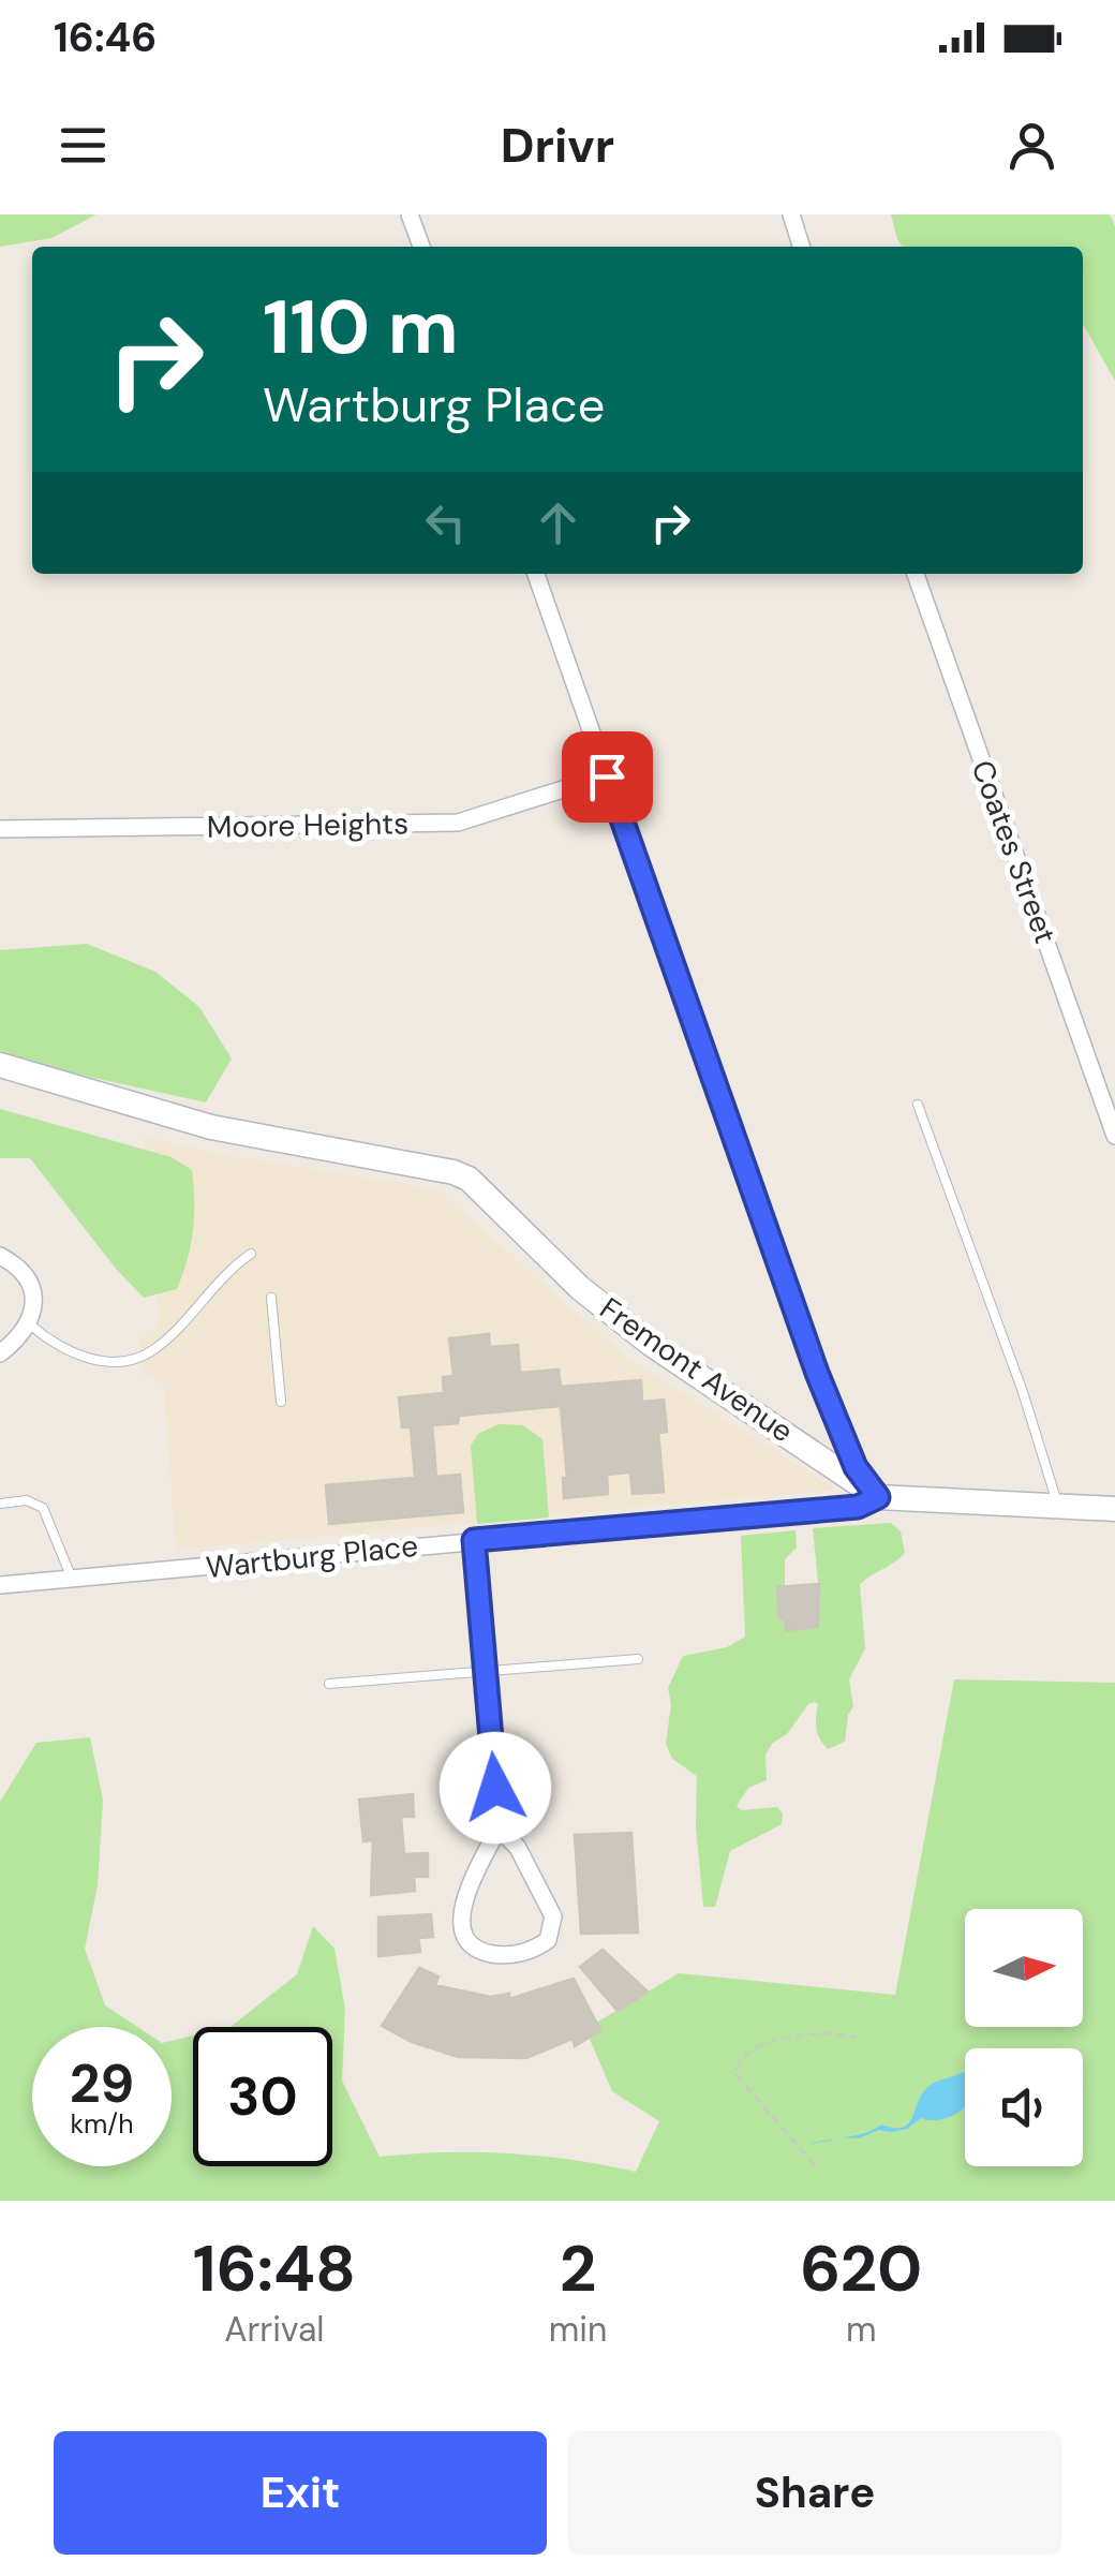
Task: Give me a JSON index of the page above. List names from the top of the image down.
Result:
{
  "streets": {
    "main road": ["Fremont Avenue"],
    "street": ["Moore Heights", "Coates Street", "Wartburg Place"]
  },
  "crossings": [
    ["Fremont Avenue", "Wartburg Place"]
  ],
  "north": "right",
  "page": {
    "status": "16:46",
    "header": "Drivr",
    "turn": ["110 m", "Wartburg Place"],
    "speed": "29 km/h",
    "limit": "30",
    "eta": [
      "16:48",
      "Arrival",
      "2",
      "min",
      "620",
      "m"
    ],
    "buttons": ["Exit", "Share"]
  }
}
